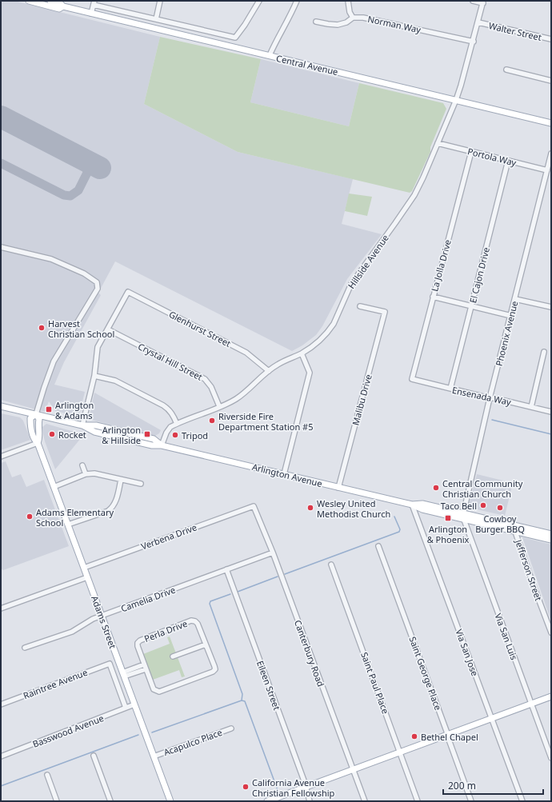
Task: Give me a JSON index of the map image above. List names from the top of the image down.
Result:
{
  "streets": {
    "main road": ["Central Avenue", "Arlington Avenue", "Adams Street"],
    "street": [
      "Norman Way",
      "Walter Street",
      "Portola Way",
      "Hillside Avenue",
      "La Jolla Drive",
      "El Cajon Drive",
      "Glenhurst Street",
      "Phoenix Avenue",
      "Crystal Hill Street",
      "Ensenada Way",
      "Malibu Drive",
      "Verbena Drive",
      "Jefferson Street",
      "Camelia Drive",
      "Perla Drive",
      "Via San Luis",
      "Via San Jose",
      "Canterbury Road",
      "Saint George Place",
      "Saint Paul Place",
      "Raintree Avenue",
      "Eileen Street",
      "Basswood Avenue",
      "Acapulco Place"
    ]
  },
  "crossings": [
    ["Norman Way", "Hillside Avenue"],
    ["Walter Street", "Hillside Avenue"],
    ["Central Avenue", "Hillside Avenue"],
    ["Portola Way", "Hillside Avenue"],
    ["Portola Way", "La Jolla Drive"],
    ["Portola Way", "El Cajon Drive"],
    ["Portola Way", "Phoenix Avenue"],
    ["Hillside Avenue", "Glenhurst Street"],
    ["Hillside Avenue", "Crystal Hill Street"],
    ["Hillside Avenue", "Arlington Avenue"],
    ["La Jolla Drive", "Ensenada Way"],
    ["El Cajon Drive", "Ensenada Way"],
    ["Glenhurst Street", "Crystal Hill Street"],
    ["Phoenix Avenue", "Ensenada Way"],
    ["Phoenix Avenue", "Arlington Avenue"],
    ["Phoenix Avenue", "Via San Luis"],
    ["Malibu Drive", "Arlington Avenue"],
    ["Arlington Avenue", "Jefferson Street"],
    ["Arlington Avenue", "Adams Street"],
    ["Arlington Avenue", "Via San Luis"],
    ["Arlington Avenue", "Via San Jose"],
    ["Verbena Drive", "Adams Street"],
    ["Verbena Drive", "Canterbury Road"],
    ["Camelia Drive", "Adams Street"],
    ["Camelia Drive", "Canterbury Road"],
    ["Camelia Drive", "Eileen Street"],
    ["Adams Street", "Basswood Avenue"],
    ["Adams Street", "Acapulco Place"],
    ["Raintree Avenue", "Basswood Avenue"]
  ],
  "places": {
    "other": [
      "Harvest Christian School",
      "Riverside Fire Department Station #5",
      "Rocket",
      "Tripod",
      "Central Community Christian Church",
      "Taco Bell",
      "Wesley United Methodist Church",
      "Cowboy Burger BBQ",
      "Adams Elementary School",
      "Bethel Chapel",
      "California Avenue Christian Fellowship"
    ],
    "transit": ["Arlington & Adams", "Arlington & Hillside", "Arlington & Phoenix"]
  },
  "scale_bar": "200 m"
}
